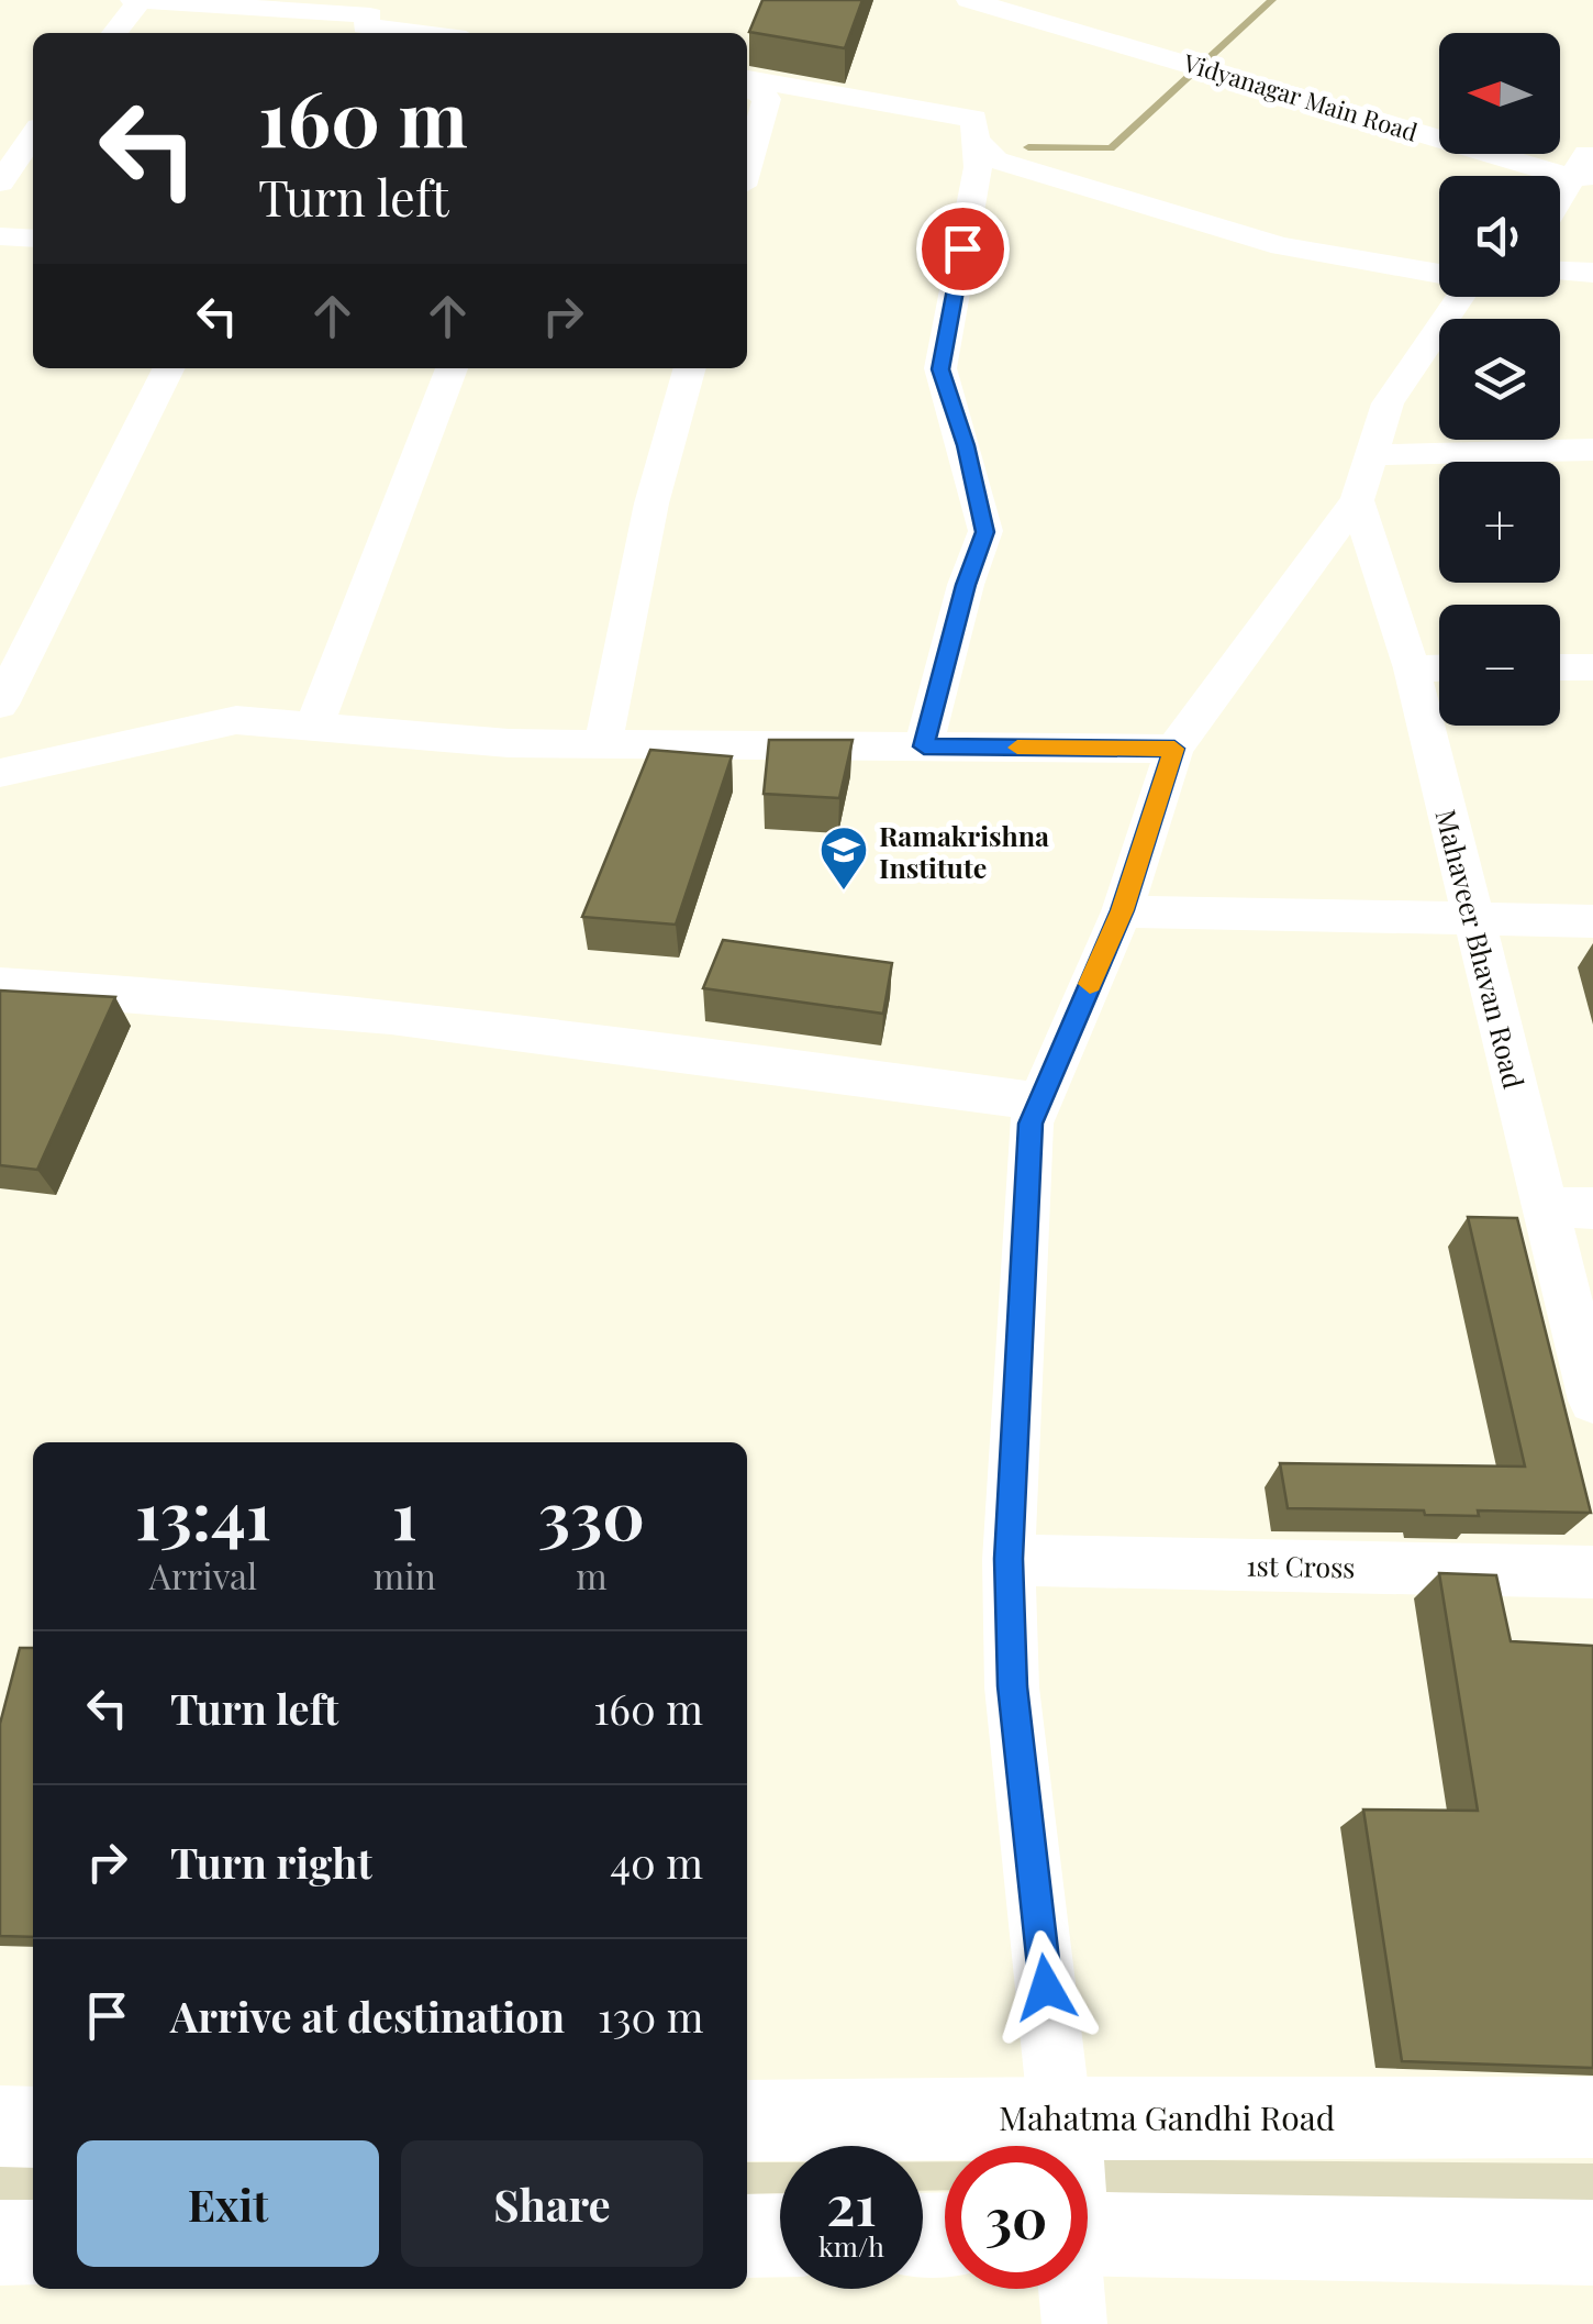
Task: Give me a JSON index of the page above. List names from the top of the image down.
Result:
{
  "streets": {
    "street": [
      "Vidyanagar Main Road",
      "Mahaveer Bhavan Road",
      "1st Cross",
      "Mahatma Gandhi Road"
    ]
  },
  "places": {
    "school or university": ["Ramakrishna Institute"]
  },
  "north": "left",
  "page": {
    "map_buttons": ["+", "−"],
    "turn": ["160 m", "Turn left"],
    "eta": [
      "13:41",
      "Arrival",
      "1",
      "min",
      "330",
      "m"
    ],
    "list": [
      {
        "name": "Turn left",
        "value": "160 m"
      },
      {
        "name": "Turn right",
        "value": "40 m"
      },
      {
        "name": "Arrive at destination",
        "value": "130 m"
      }
    ],
    "buttons": ["Exit", "Share"],
    "speed": "21 km/h",
    "limit": "30"
  }
}
